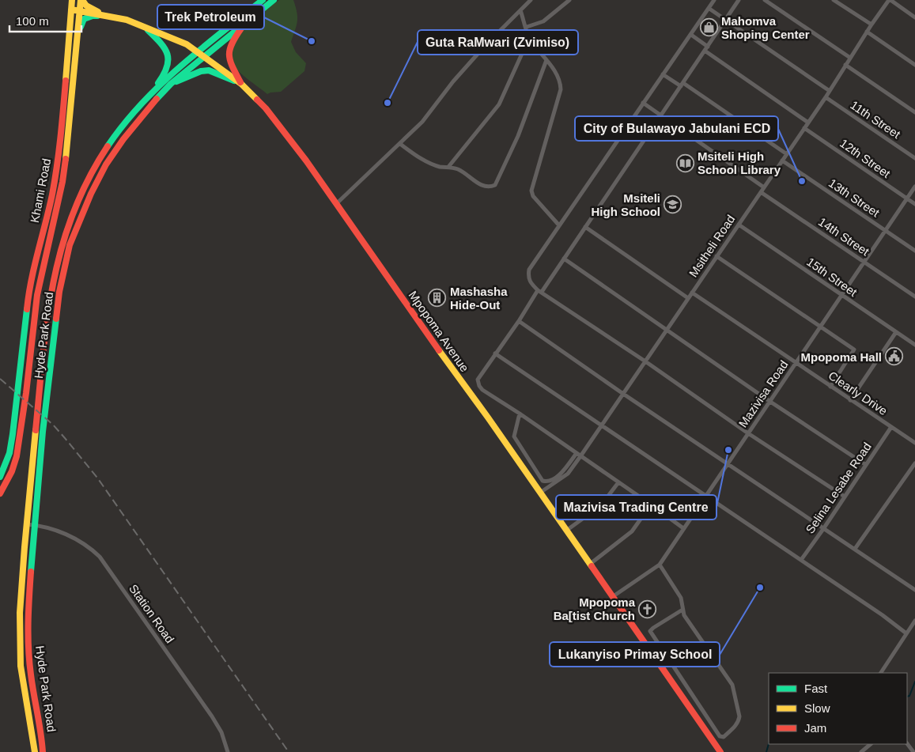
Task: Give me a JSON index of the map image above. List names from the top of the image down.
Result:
{
  "streets": {
    "street": [
      "11th Street",
      "12th Street",
      "Khami Road",
      "13th Street",
      "14th Street",
      "Msitheli Road",
      "15th Street",
      "Mpopoma Avenue",
      "Hyde Park Road",
      "Clearly Drive",
      "Mazivisa Road",
      "Selina Lesabe Road",
      "Station Road"
    ]
  },
  "crossings": [
    ["11th Street", "Msitheli Road"],
    ["12th Street", "Msitheli Road"],
    ["12th Street", "Mazivisa Road"],
    ["Khami Road", "Mpopoma Avenue"],
    ["13th Street", "Msitheli Road"],
    ["13th Street", "Mazivisa Road"],
    ["14th Street", "Msitheli Road"],
    ["14th Street", "Mazivisa Road"],
    ["Msitheli Road", "15th Street"],
    ["Msitheli Road", "Mpopoma Avenue"],
    ["Msitheli Road", "Clearly Drive"],
    ["15th Street", "Mazivisa Road"],
    ["Mpopoma Avenue", "Hyde Park Road"],
    ["Mpopoma Avenue", "Mazivisa Road"],
    ["Hyde Park Road", "Station Road"],
    ["Clearly Drive", "Mazivisa Road"],
    ["Clearly Drive", "Selina Lesabe Road"]
  ],
  "places": {
    "shop": ["Mahomva Shoping Center"],
    "other": [
      "Trek Petroleum",
      "Guta RaMwari (Zvimiso)",
      "City of Bulawayo Jabulani ECD",
      "Mazivisa Trading Centre",
      "Lukanyiso Primay School"
    ],
    "library": ["Msiteli High School Library"],
    "school or university": ["Msiteli High School"],
    "building": ["Mashasha Hide-Out"],
    "public building": ["Mpopoma Hall"],
    "church": ["Mpopoma Ba[tist Church"]
  },
  "legend": ["Fast", "Slow", "Jam"],
  "scale_bar": "100 m"
}
